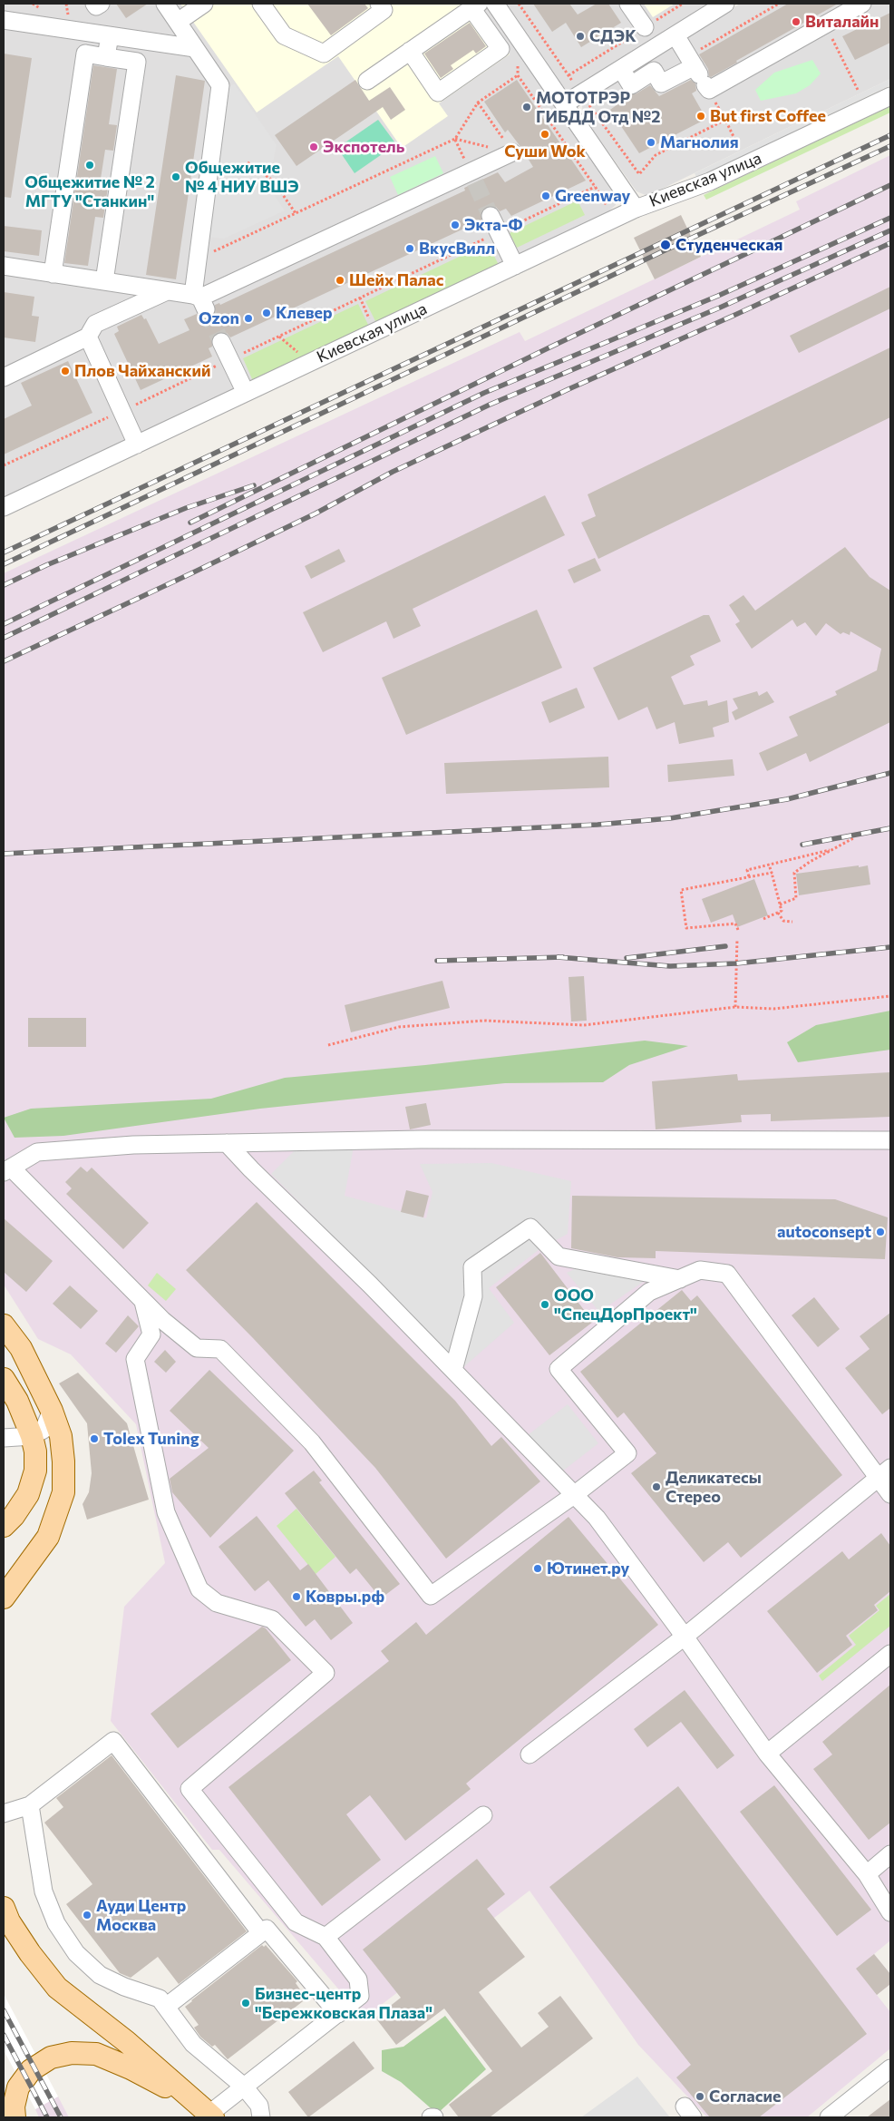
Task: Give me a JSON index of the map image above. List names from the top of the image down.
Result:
{
  "streets": {
    "street": ["Киевская улица"]
  },
  "places": [
    "Виталайн",
    "СДЭК",
    "МОТОТРЭР ГИБДД Отд №2",
    "But first Coffee",
    "Суши Wok",
    "Магнолия",
    "Экспотель",
    "Общежитие № 2 МГТУ \"Станкин\"",
    "Общежитие № 4 НИУ ВШЭ",
    "Greenway",
    "Экта-Ф",
    "Студенческая",
    "ВкусВилл",
    "Шейх Палас",
    "Клевер",
    "Ozon",
    "Плов Чайханский",
    "autoconsept",
    "ООО \"СпецДорПроект\"",
    "Tolex Tuning",
    "Деликатесы Стерео",
    "Ютинет.ру",
    "Ковры.рф",
    "Ауди Центр Москва",
    "Бизнес-центр \"Бережковская Плаза\"",
    "Согласие"
  ]
}
